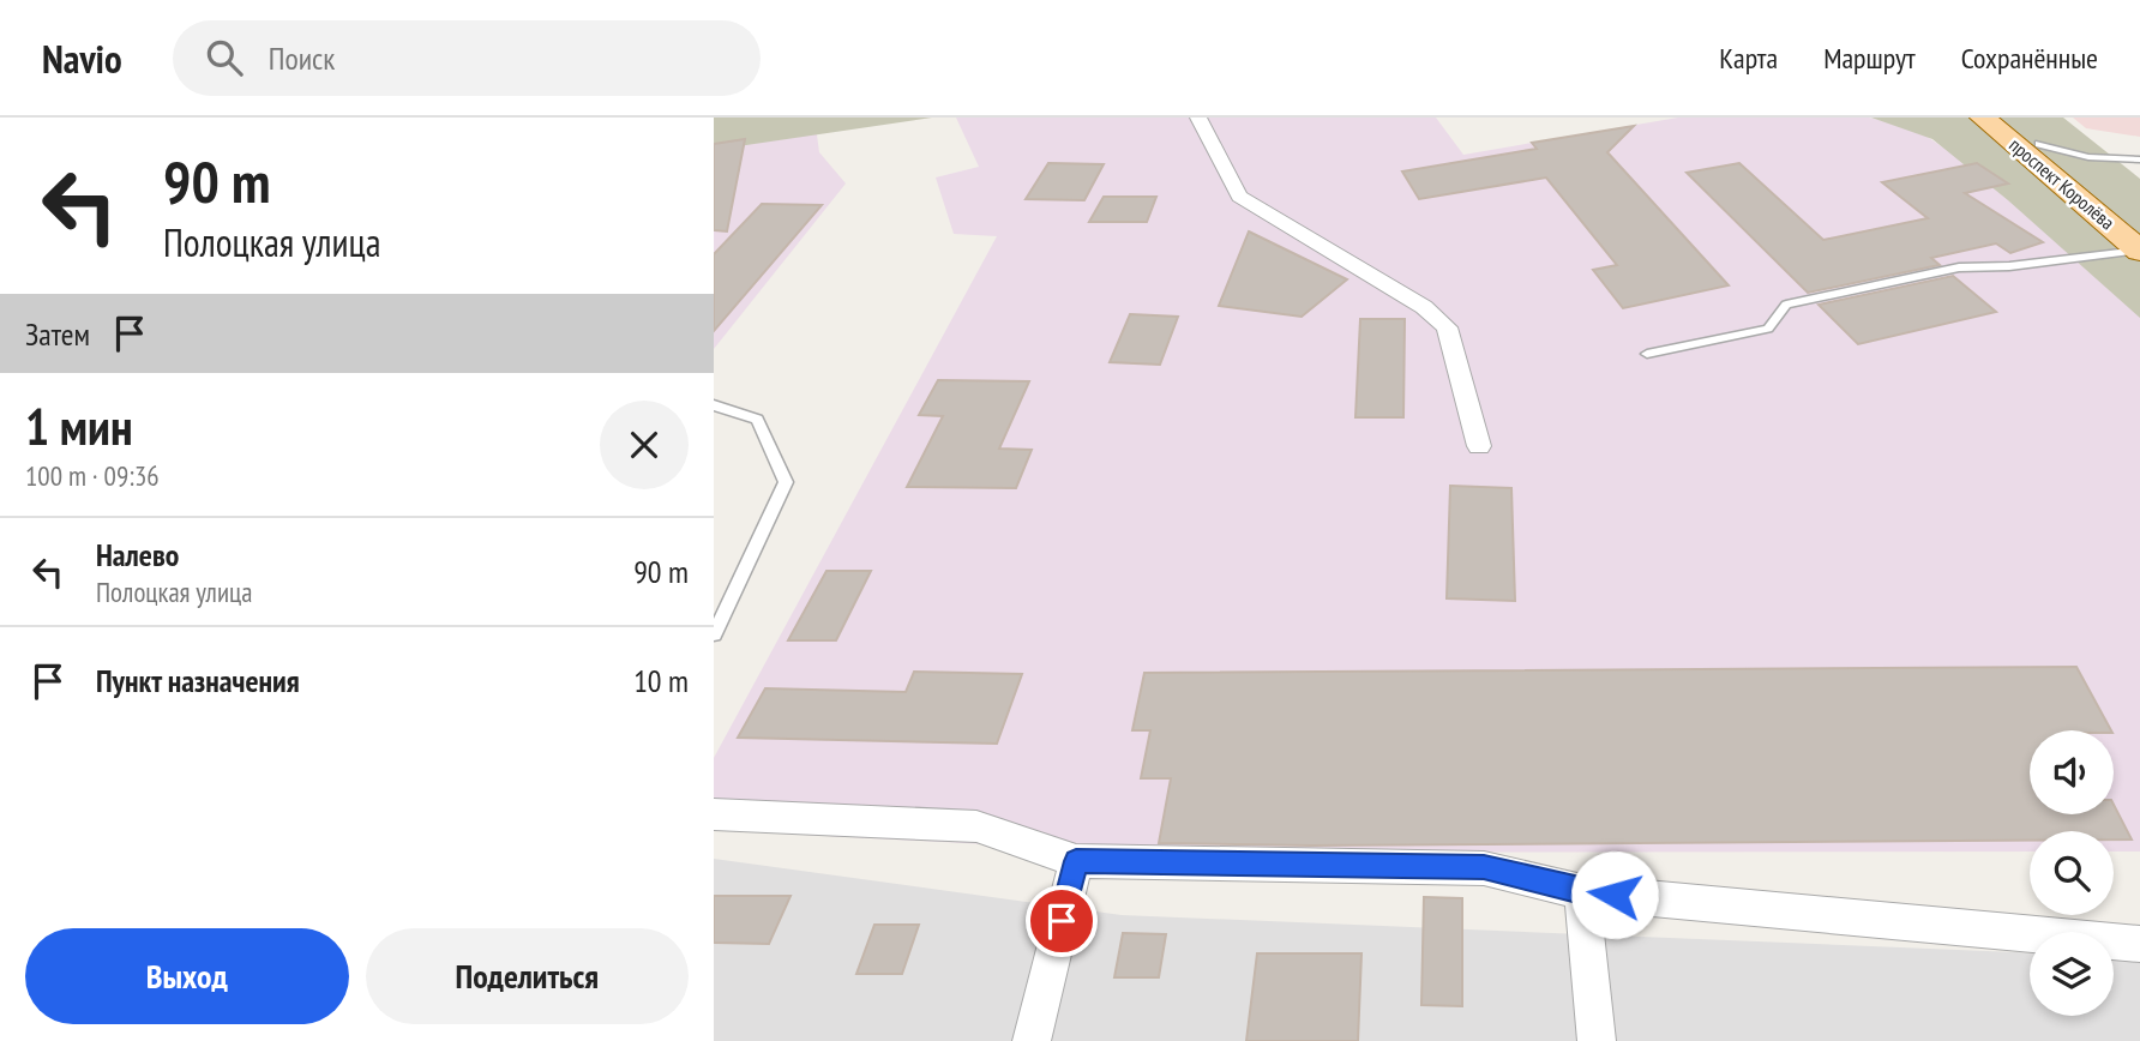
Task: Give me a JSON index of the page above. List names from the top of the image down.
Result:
{
  "streets": {
    "main road": ["проспект Королёва"]
  },
  "page": {
    "header": "Navio",
    "search": "Поиск",
    "nav": ["Карта", "Маршрут", "Сохранённые"],
    "turn": ["90 m", "Полоцкая улица"],
    "then": "Затем",
    "heading": ["1 мин", "100 m · 09:36"],
    "list": [
      {
        "name": "Налево",
        "note": "Полоцкая улица",
        "value": "90 m"
      },
      {
        "name": "Пункт назначения",
        "value": "10 m"
      }
    ],
    "buttons": ["Выход", "Поделиться"]
  }
}
